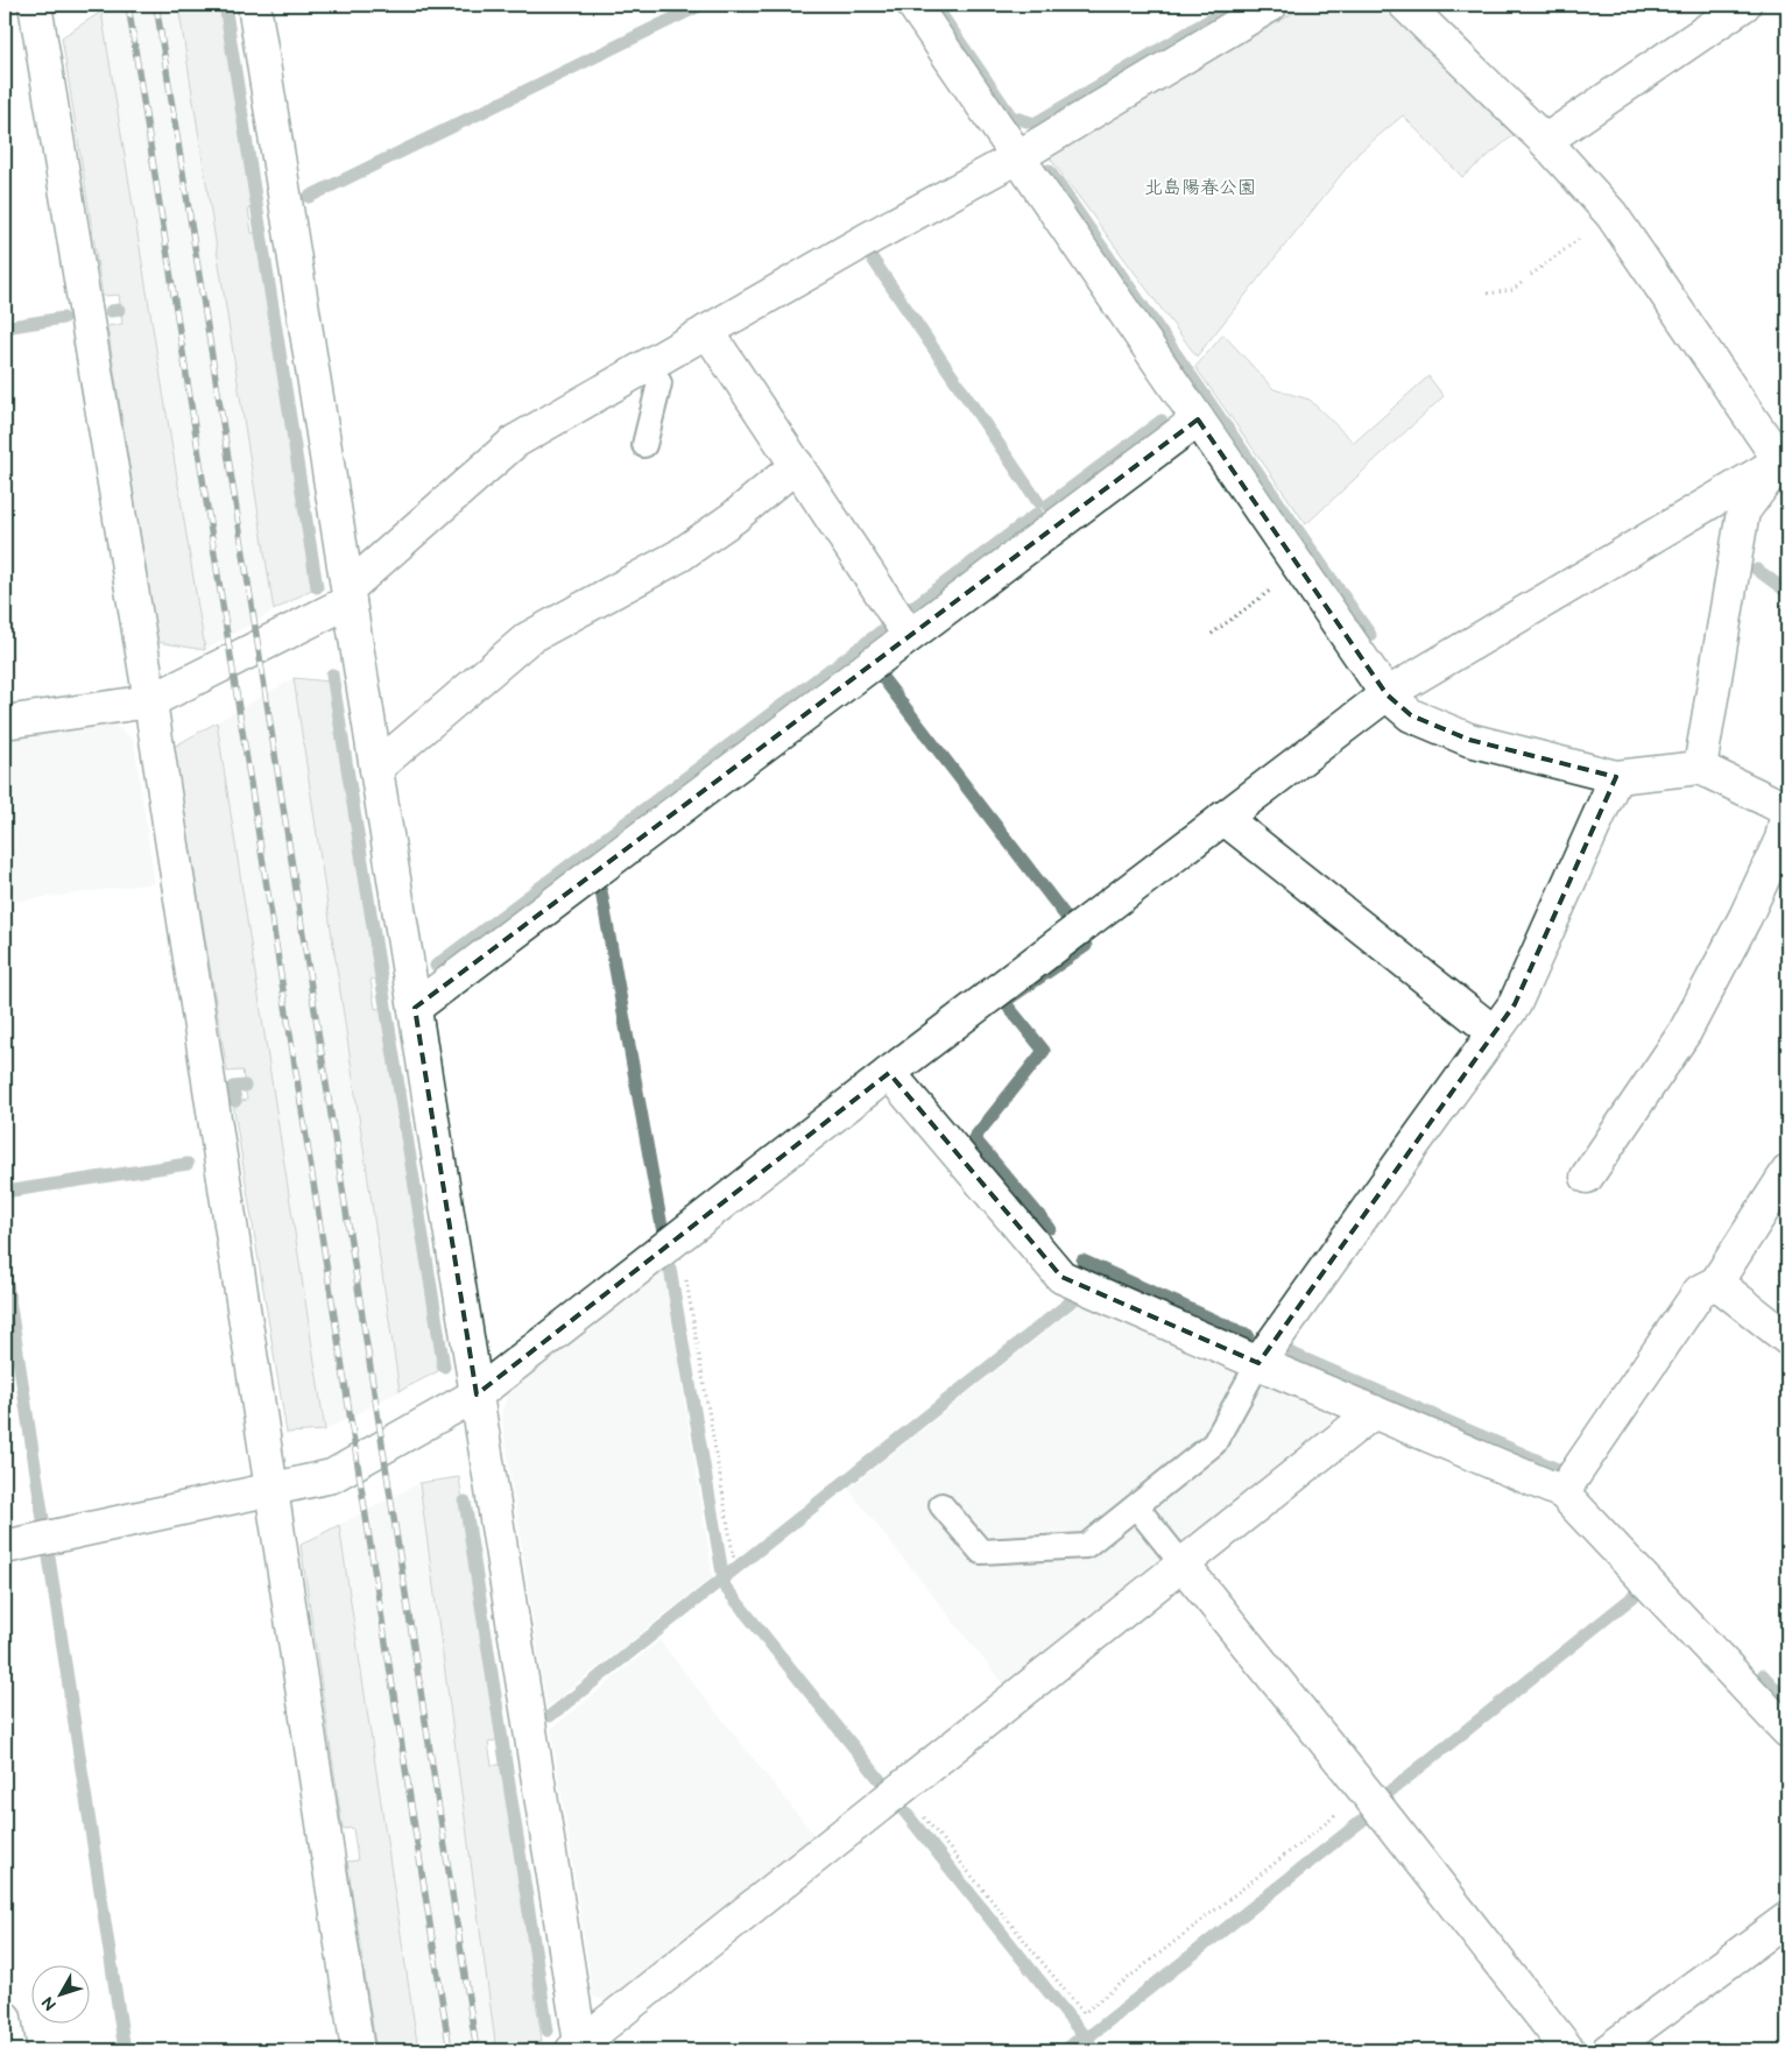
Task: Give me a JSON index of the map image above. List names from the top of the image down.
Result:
{
  "parks": ["北島陽春公園"],
  "north": "bottom left"
}
